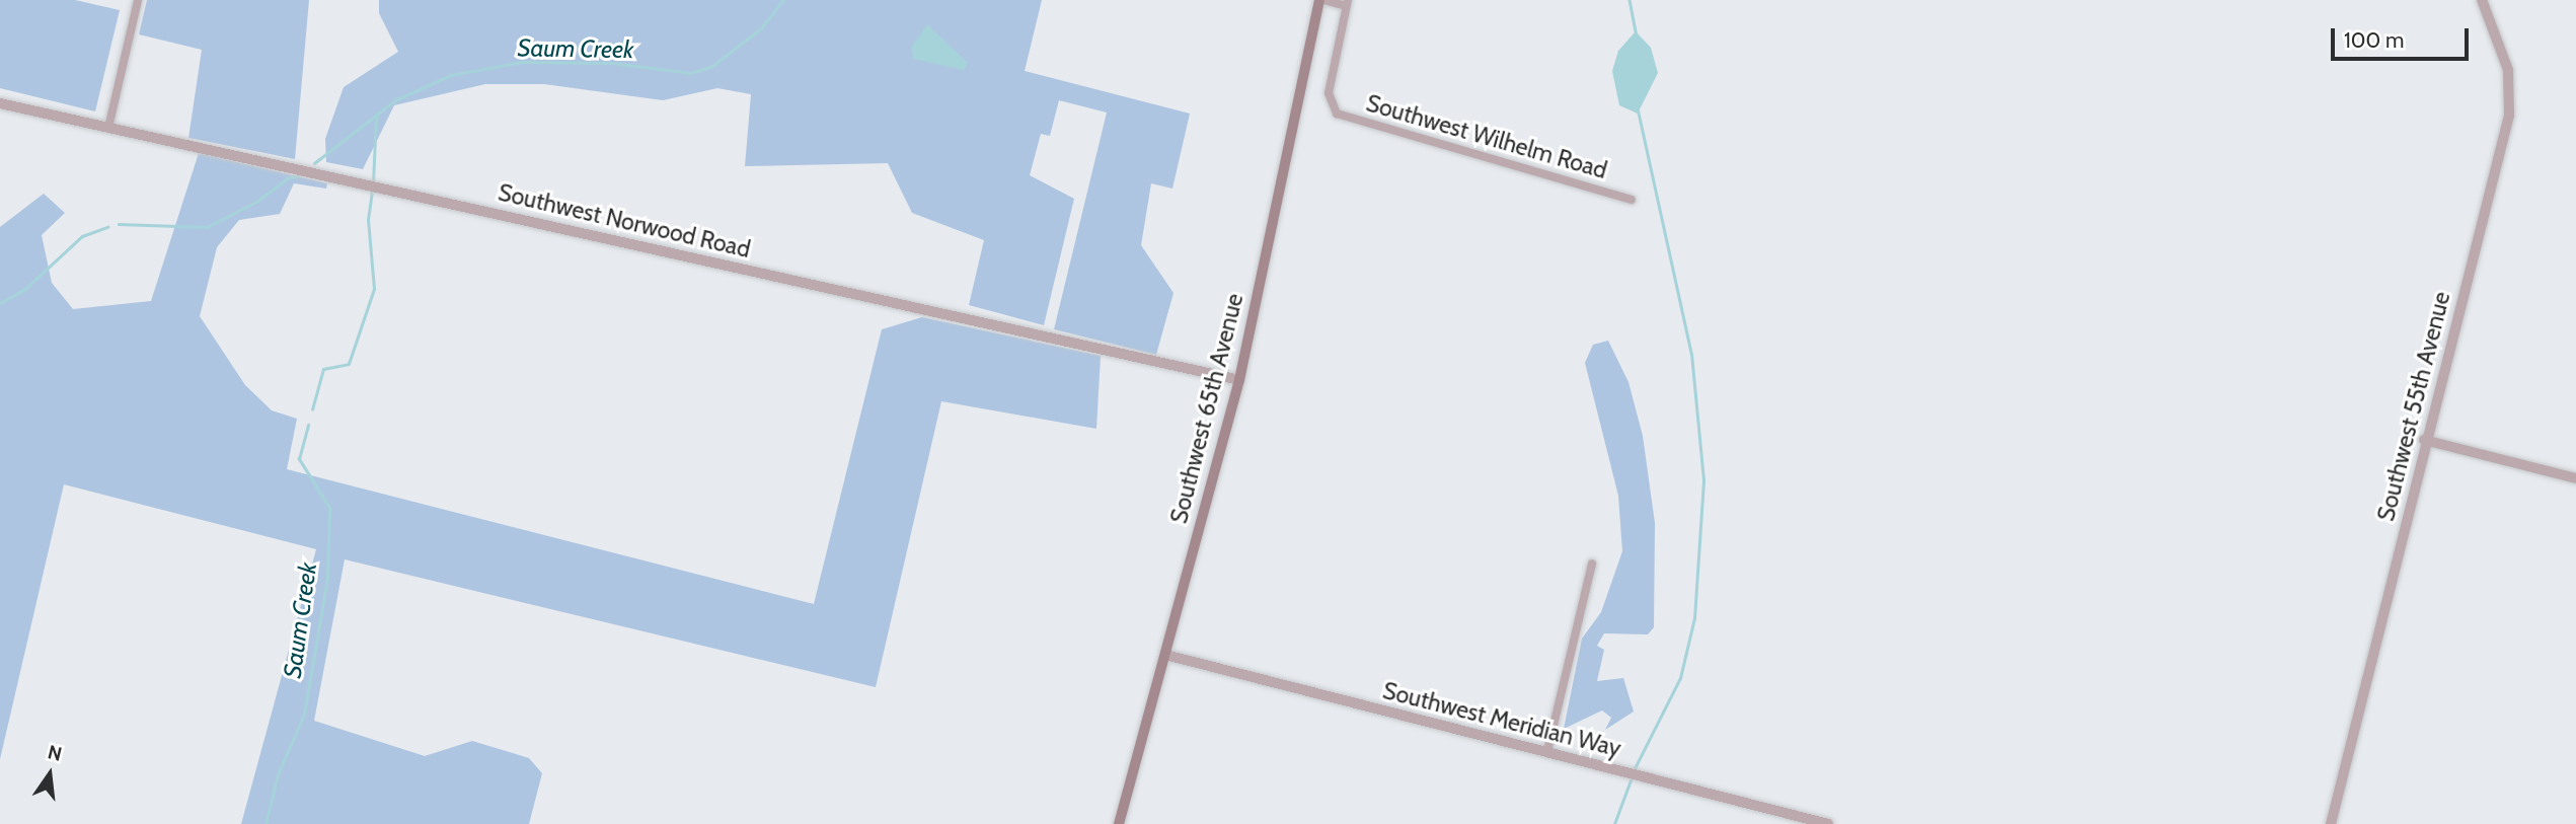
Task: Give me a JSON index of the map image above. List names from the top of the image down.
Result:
{
  "streets": {
    "main road": ["Southwest 65th Avenue"],
    "street": [
      "Southwest Wilhelm Road",
      "Southwest Norwood Road",
      "Southwest 55th Avenue",
      "Southwest Meridian Way"
    ]
  },
  "crossings": [
    ["Southwest Wilhelm Road", "Southwest 65th Avenue"],
    ["Southwest Norwood Road", "Southwest 65th Avenue"],
    ["Southwest 65th Avenue", "Southwest Meridian Way"]
  ],
  "water": ["Saum Creek"],
  "scale_bar": "100 m",
  "north": "top"
}
